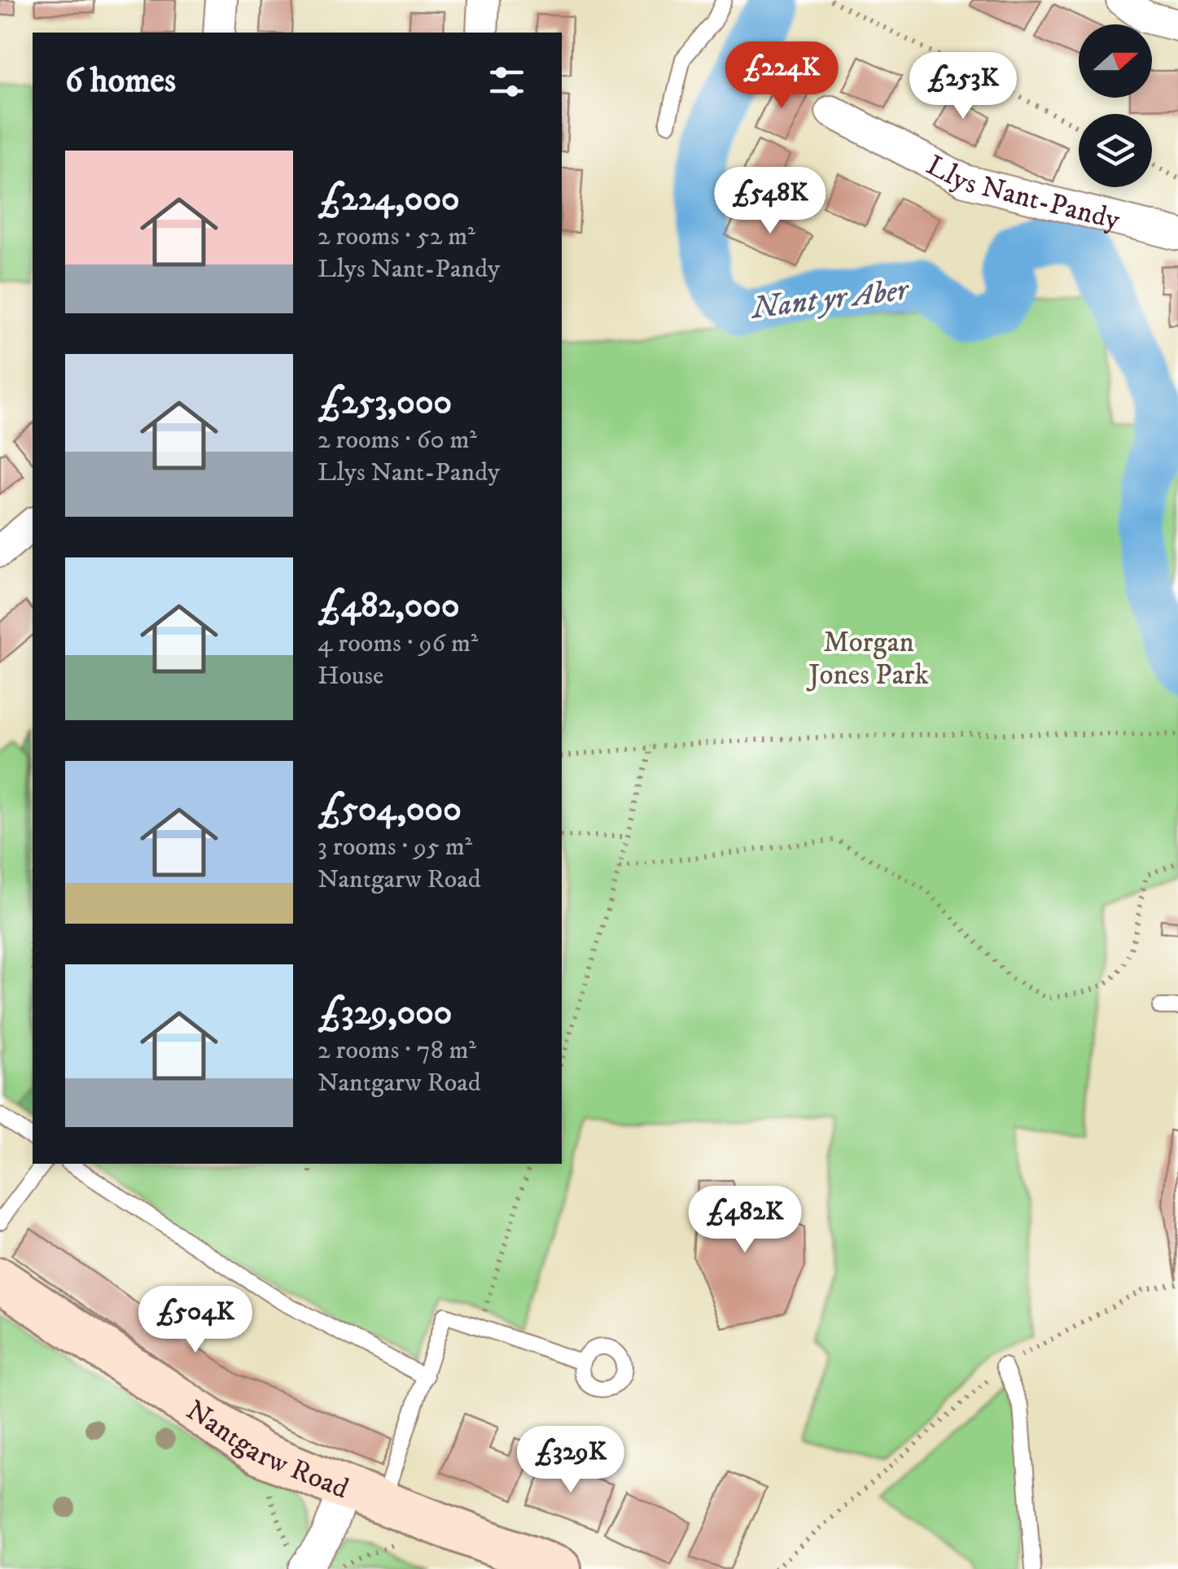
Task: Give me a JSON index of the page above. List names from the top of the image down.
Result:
{
  "streets": {
    "main road": ["Nantgarw Road"],
    "street": ["Llys Nant-Pandy"]
  },
  "water": ["Nant yr Aber"],
  "parks": ["Morgan Jones Park"],
  "north": "right",
  "page": {
    "heading": "6 homes",
    "price": [
      "£224K",
      "£253K",
      "£548K",
      "£482K",
      "£504K",
      "£329K"
    ],
    "list": [
      {
        "name": "£224,000",
        "note": "2 rooms · 52 m² · Llys Nant-Pandy"
      },
      {
        "name": "£253,000",
        "note": "2 rooms · 60 m² · Llys Nant-Pandy"
      },
      {
        "name": "£482,000",
        "note": "4 rooms · 96 m² · House"
      },
      {
        "name": "£504,000",
        "note": "3 rooms · 95 m² · Nantgarw Road"
      },
      {
        "name": "£329,000",
        "note": "2 rooms · 78 m² · Nantgarw Road"
      }
    ]
  }
}
